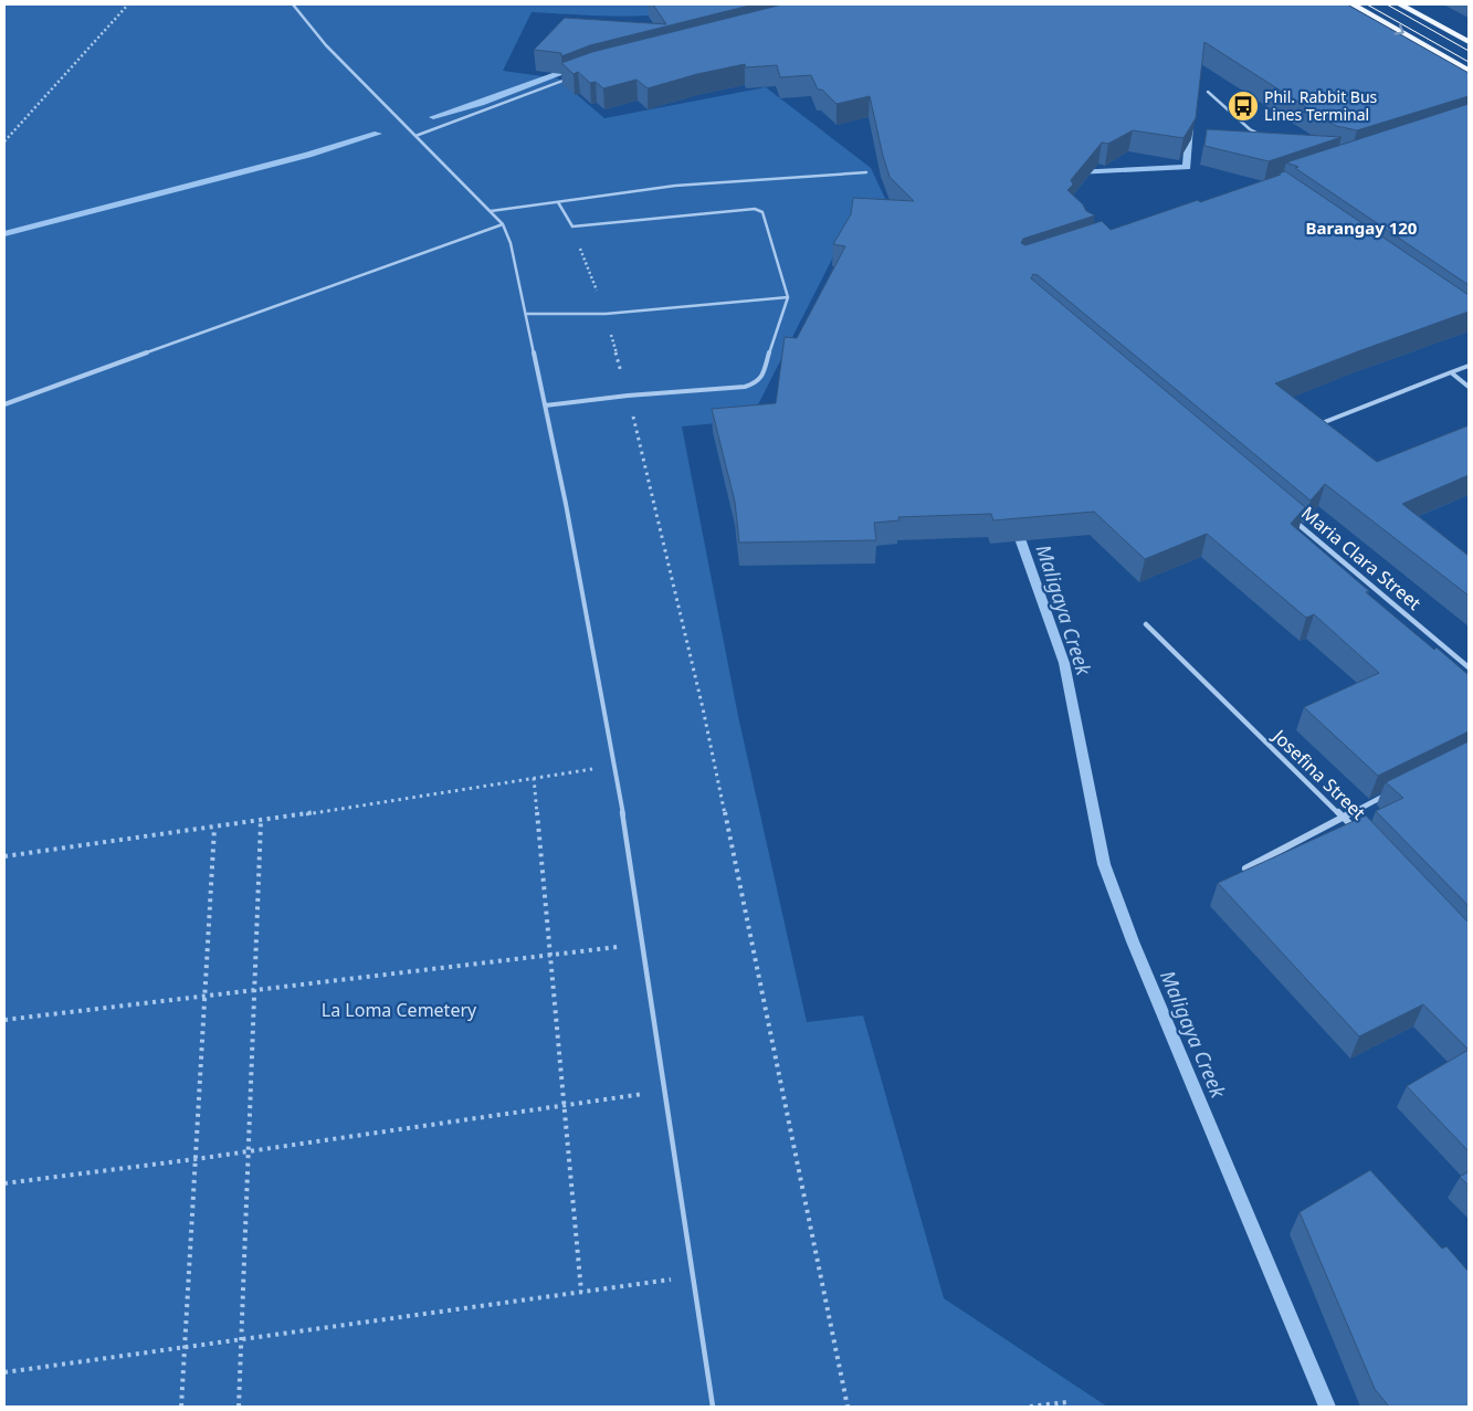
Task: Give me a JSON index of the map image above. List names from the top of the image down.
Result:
{
  "streets": {
    "street": ["Maria Clara Street", "Josefina Street"]
  },
  "districts": ["Barangay 120"],
  "water": ["Maligaya Creek"],
  "parks": ["La Loma Cemetery"],
  "places": {
    "bus stop": ["Phil. Rabbit Bus Lines Terminal"]
  }
}
